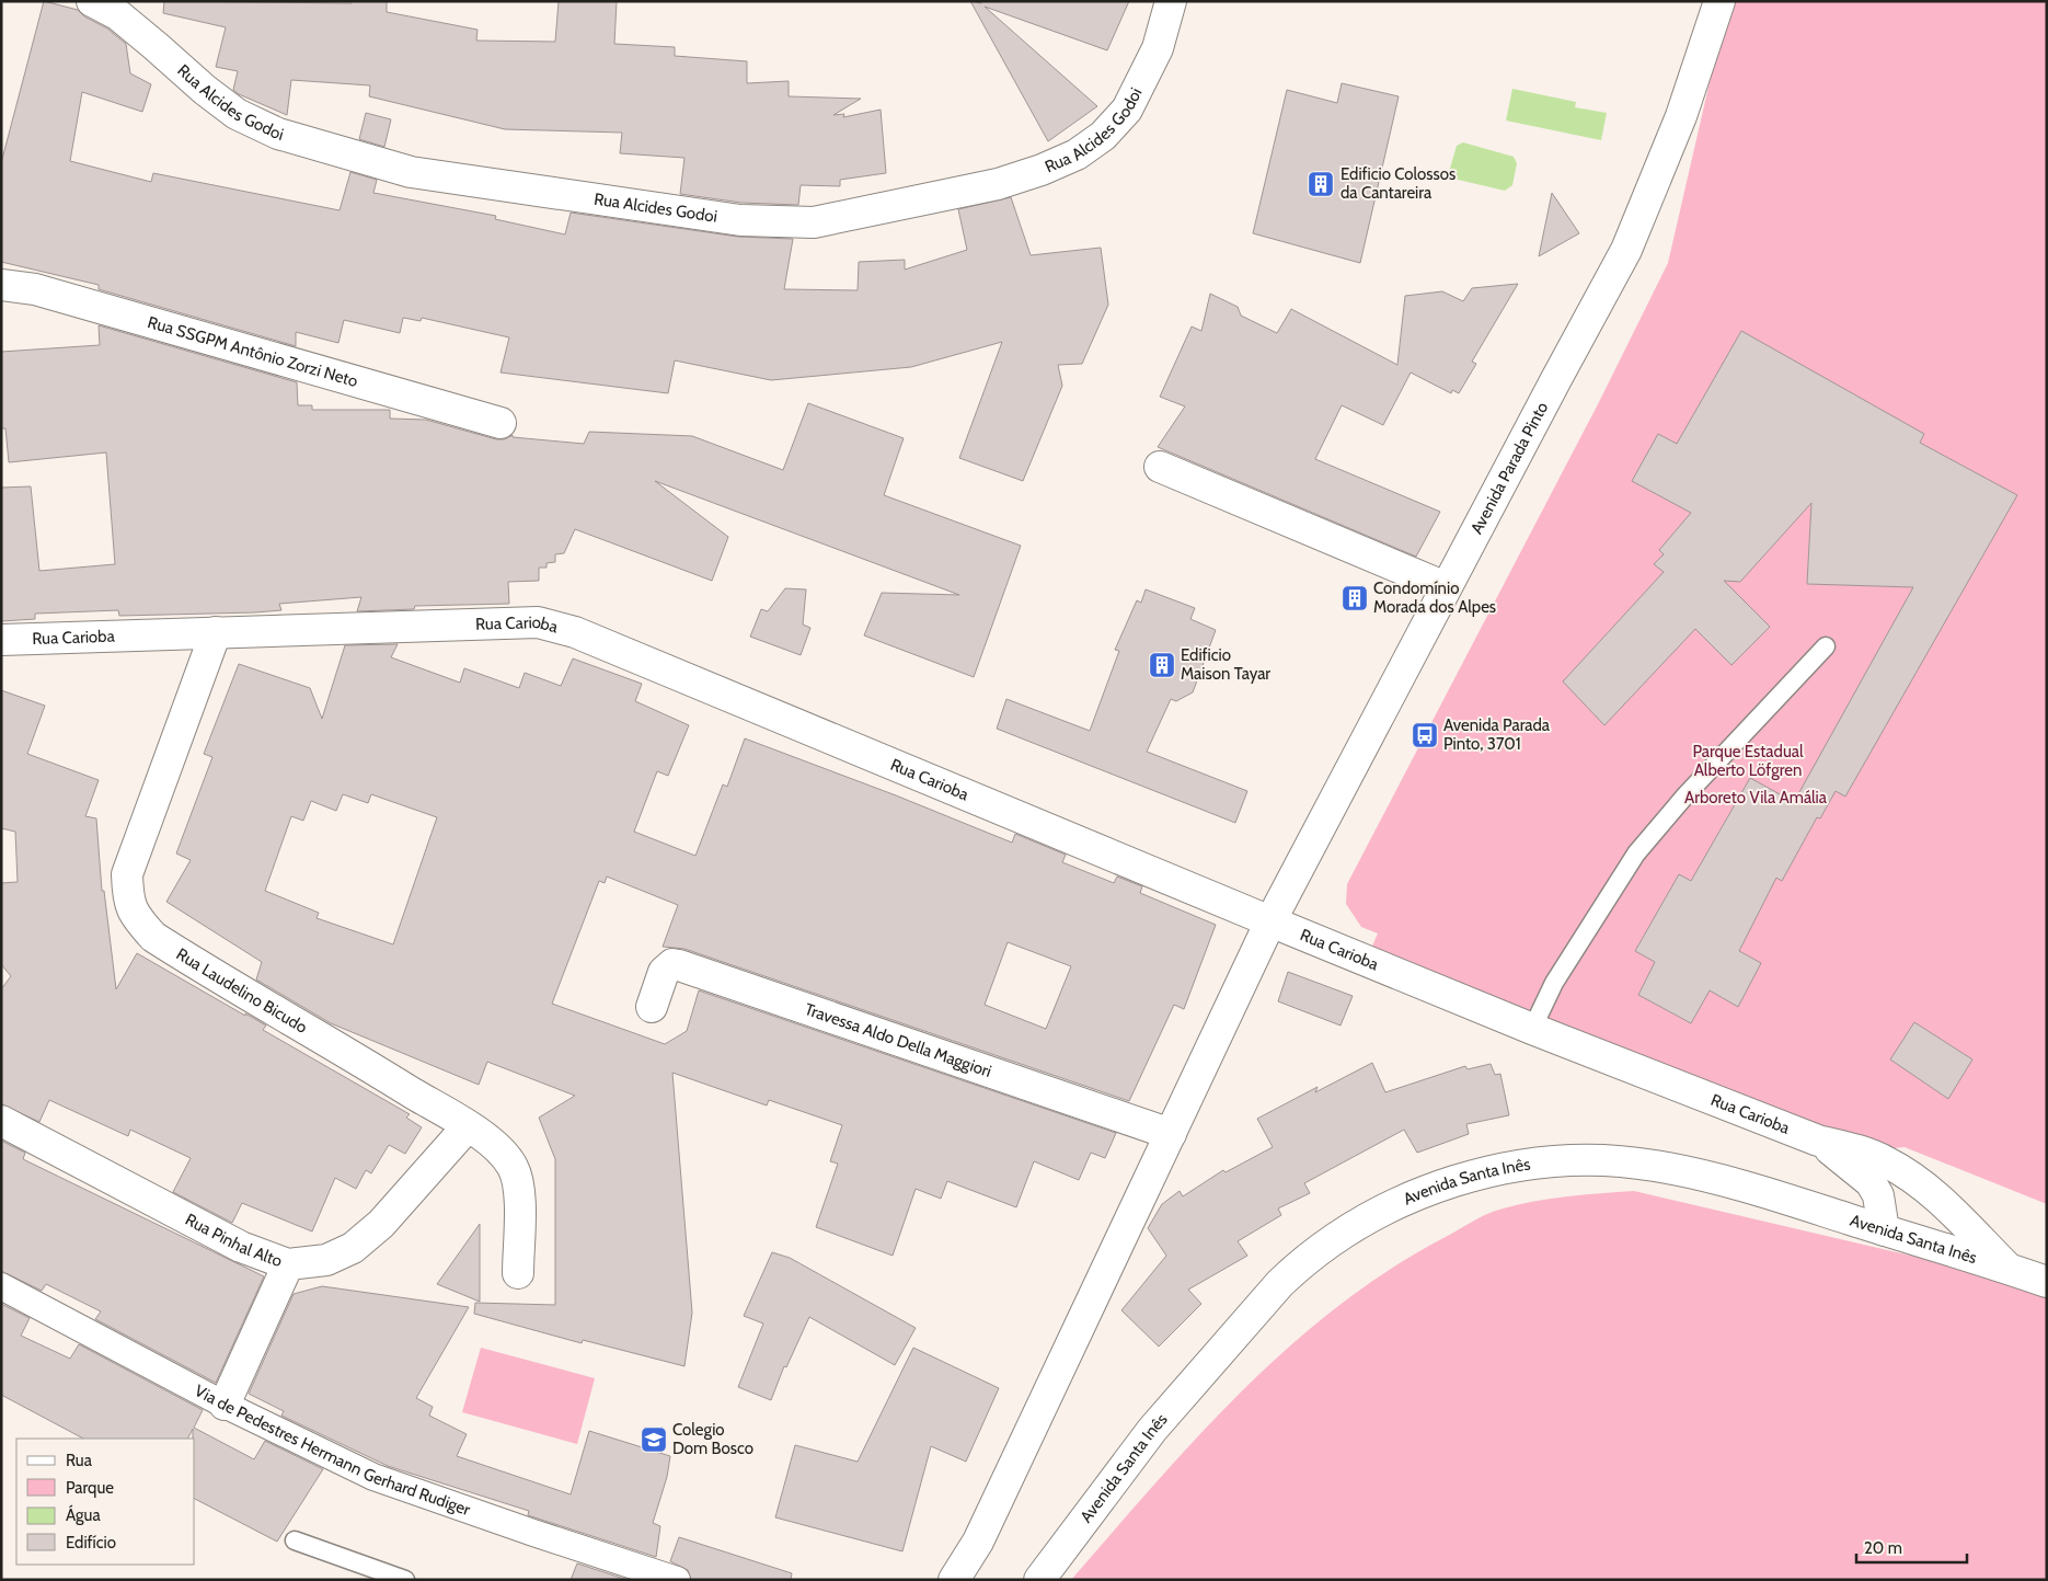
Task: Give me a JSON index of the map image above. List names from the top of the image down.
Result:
{
  "streets": {
    "street": [
      "Rua Alcides Godoi",
      "Rua SSGPM Antônio Zorzi Neto",
      "Avenida Parada Pinto",
      "Rua Carioba",
      "Rua Laudelino Bicudo",
      "Travessa Aldo Della Maggiori",
      "Avenida Santa Inês",
      "Rua Pinhal Alto",
      "Via de Pedestres Hermann Gerhard Rudiger"
    ]
  },
  "crossings": [
    ["Avenida Parada Pinto", "Rua Carioba"],
    ["Rua Carioba", "Rua Laudelino Bicudo"],
    ["Rua Carioba", "Avenida Santa Inês"],
    ["Rua Laudelino Bicudo", "Rua Pinhal Alto"]
  ],
  "parks": ["Parque Estadual Alberto Löfgren", "Arboreto Vila Amália"],
  "places": {
    "building": ["Edificio Colossos da Cantareira", "Condomínio Morada dos Alpes", "Edificio Maison Tayar"],
    "bus stop": ["Avenida Parada Pinto, 3701"],
    "school or university": ["Colegio Dom Bosco"]
  },
  "legend": [
    "Rua",
    "Parque",
    "Água",
    "Edifício"
  ],
  "scale_bar": "20 m"
}
